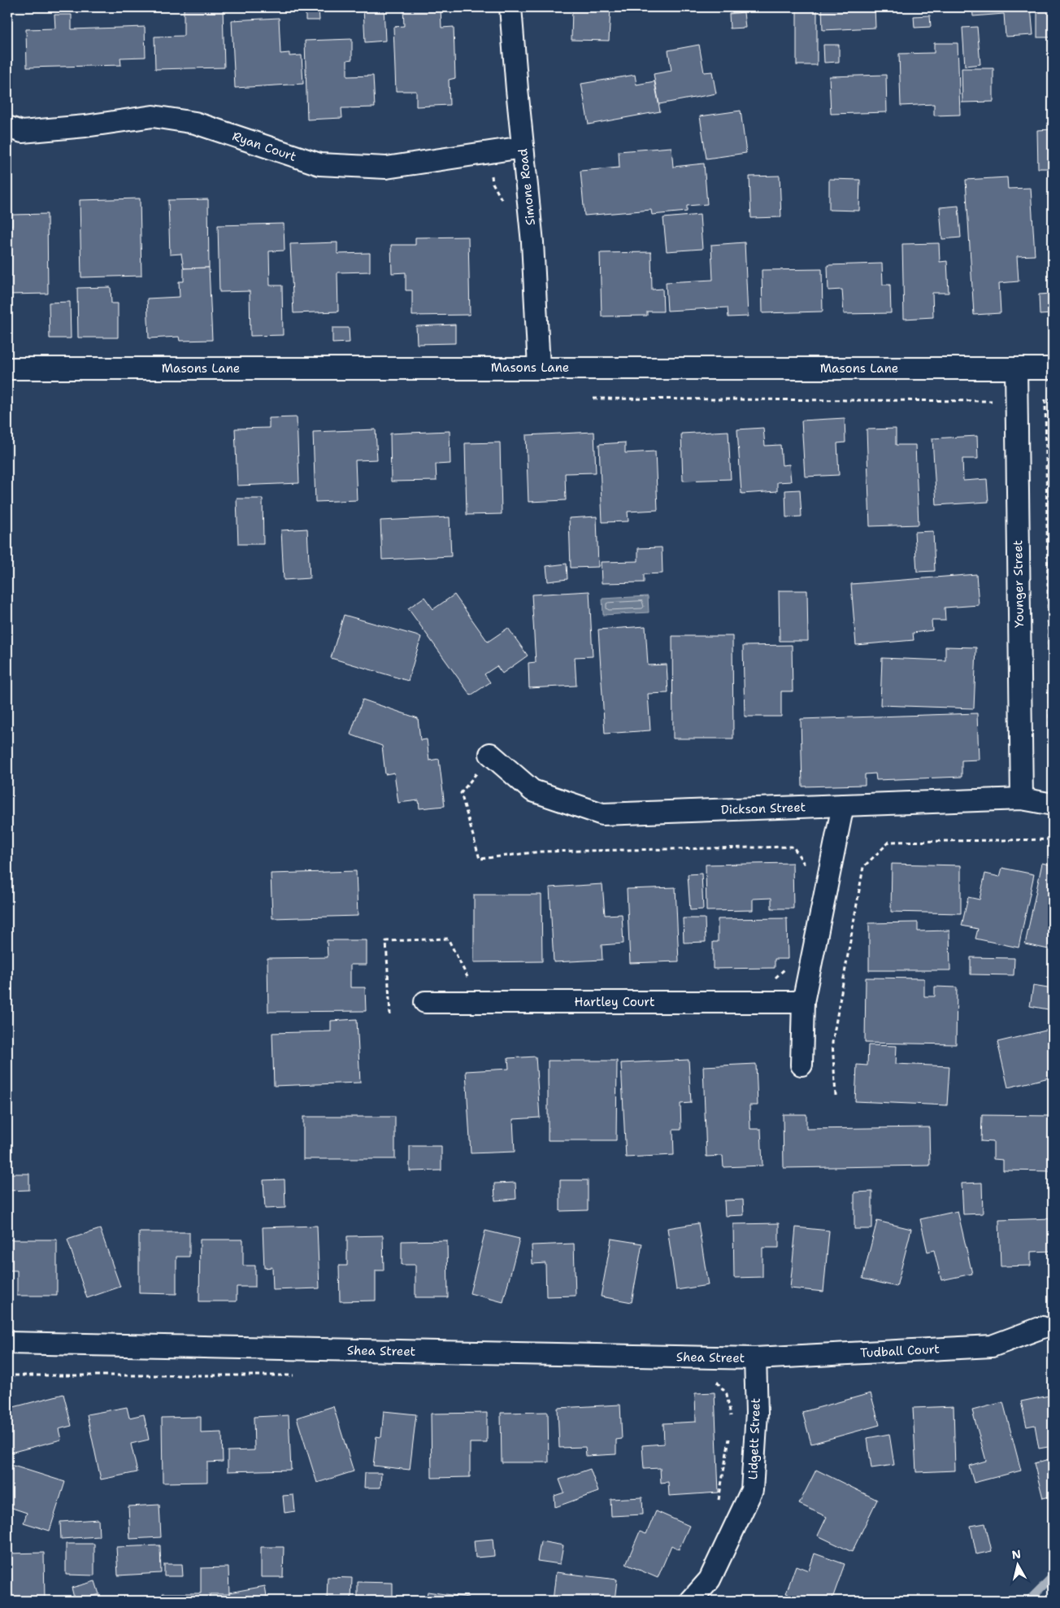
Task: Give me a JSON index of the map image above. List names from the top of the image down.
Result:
{
  "streets": {
    "street": [
      "Ryan Court",
      "Simone Road",
      "Masons Lane",
      "Younger Street",
      "Dickson Street",
      "Hartley Court",
      "Shea Street",
      "Tudball Court",
      "Lidgett Street"
    ]
  },
  "crossings": [
    ["Ryan Court", "Simone Road"],
    ["Simone Road", "Masons Lane"],
    ["Masons Lane", "Younger Street"],
    ["Younger Street", "Dickson Street"],
    ["Shea Street", "Tudball Court"],
    ["Shea Street", "Lidgett Street"],
    ["Tudball Court", "Lidgett Street"]
  ],
  "north": "top"
}
